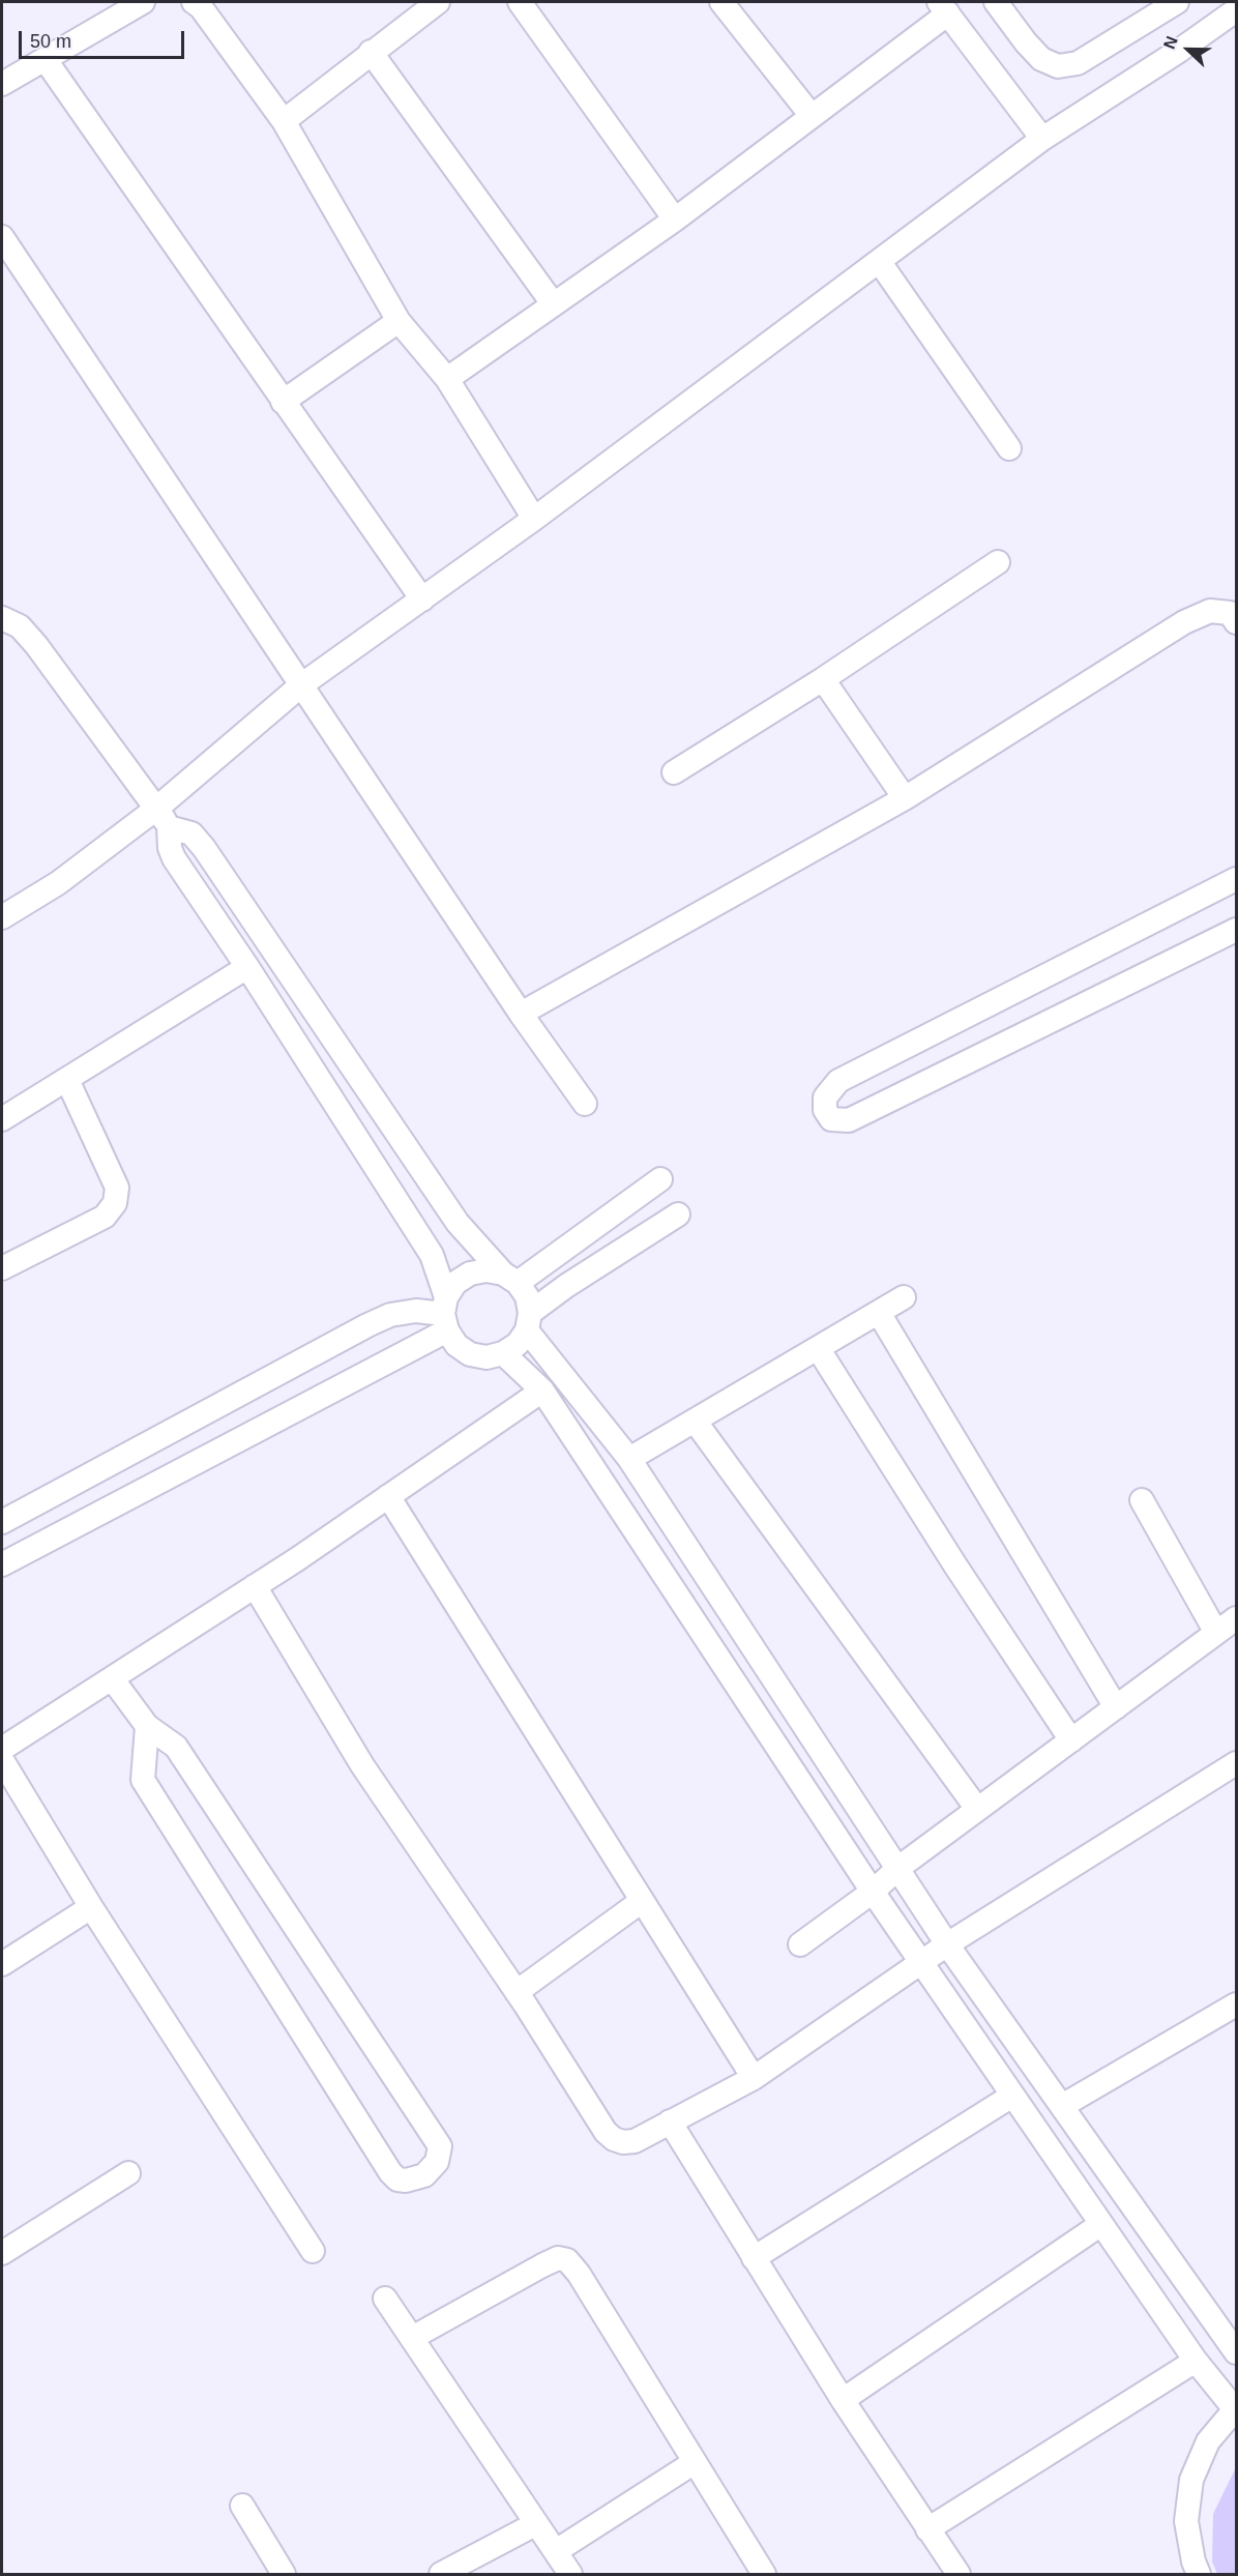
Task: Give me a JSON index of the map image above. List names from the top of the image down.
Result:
{
  "scale_bar": "50 m",
  "north": "left"
}
